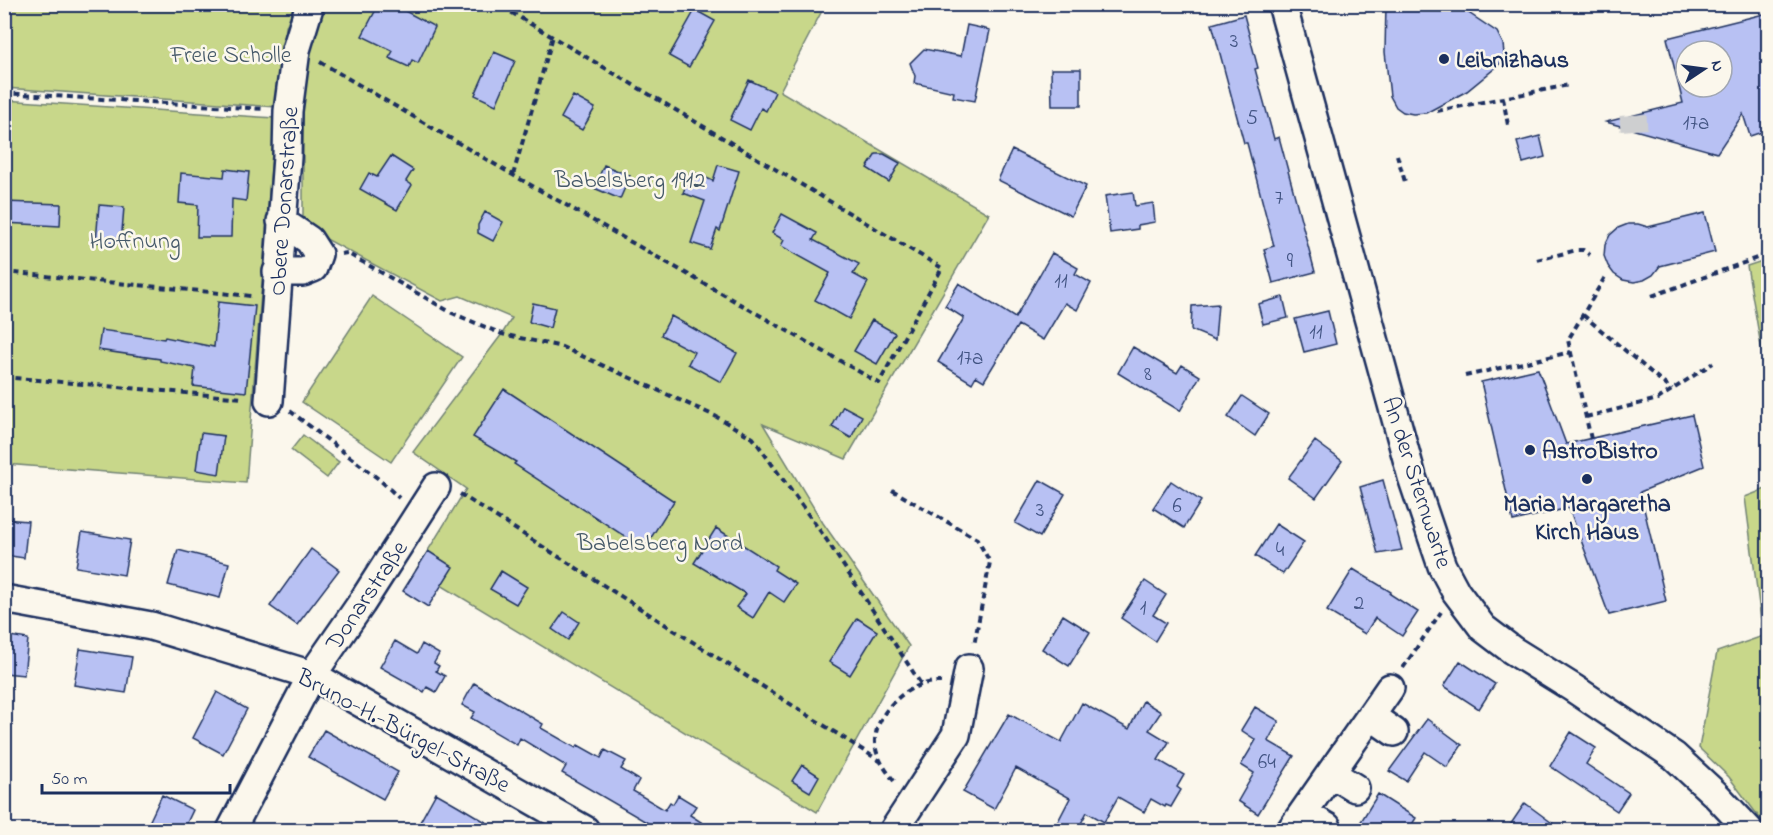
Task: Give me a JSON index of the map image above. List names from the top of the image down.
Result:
{
  "streets": {
    "street": [
      "Obere Donarstraße",
      "An der Sternwarte",
      "Donarstraße",
      "Bruno-H.-Bürgel-Straße"
    ]
  },
  "crossings": [
    ["Donarstraße", "Bruno-H.-Bürgel-Straße"]
  ],
  "parks": [
    "Freie Scholle",
    "Babelsberg 1912",
    "Hoffnung",
    "Babelsberg Nord"
  ],
  "places": ["Leibnizhaus", "AstroBistro", "Maria Margaretha Kirch Haus"],
  "house_numbers": [
    "3",
    "5",
    "17a",
    "7",
    "9",
    "11",
    "11",
    "17a",
    "8",
    "6",
    "3",
    "4",
    "2",
    "1",
    "64"
  ],
  "scale_bar": "50 m",
  "north": "right"
}
